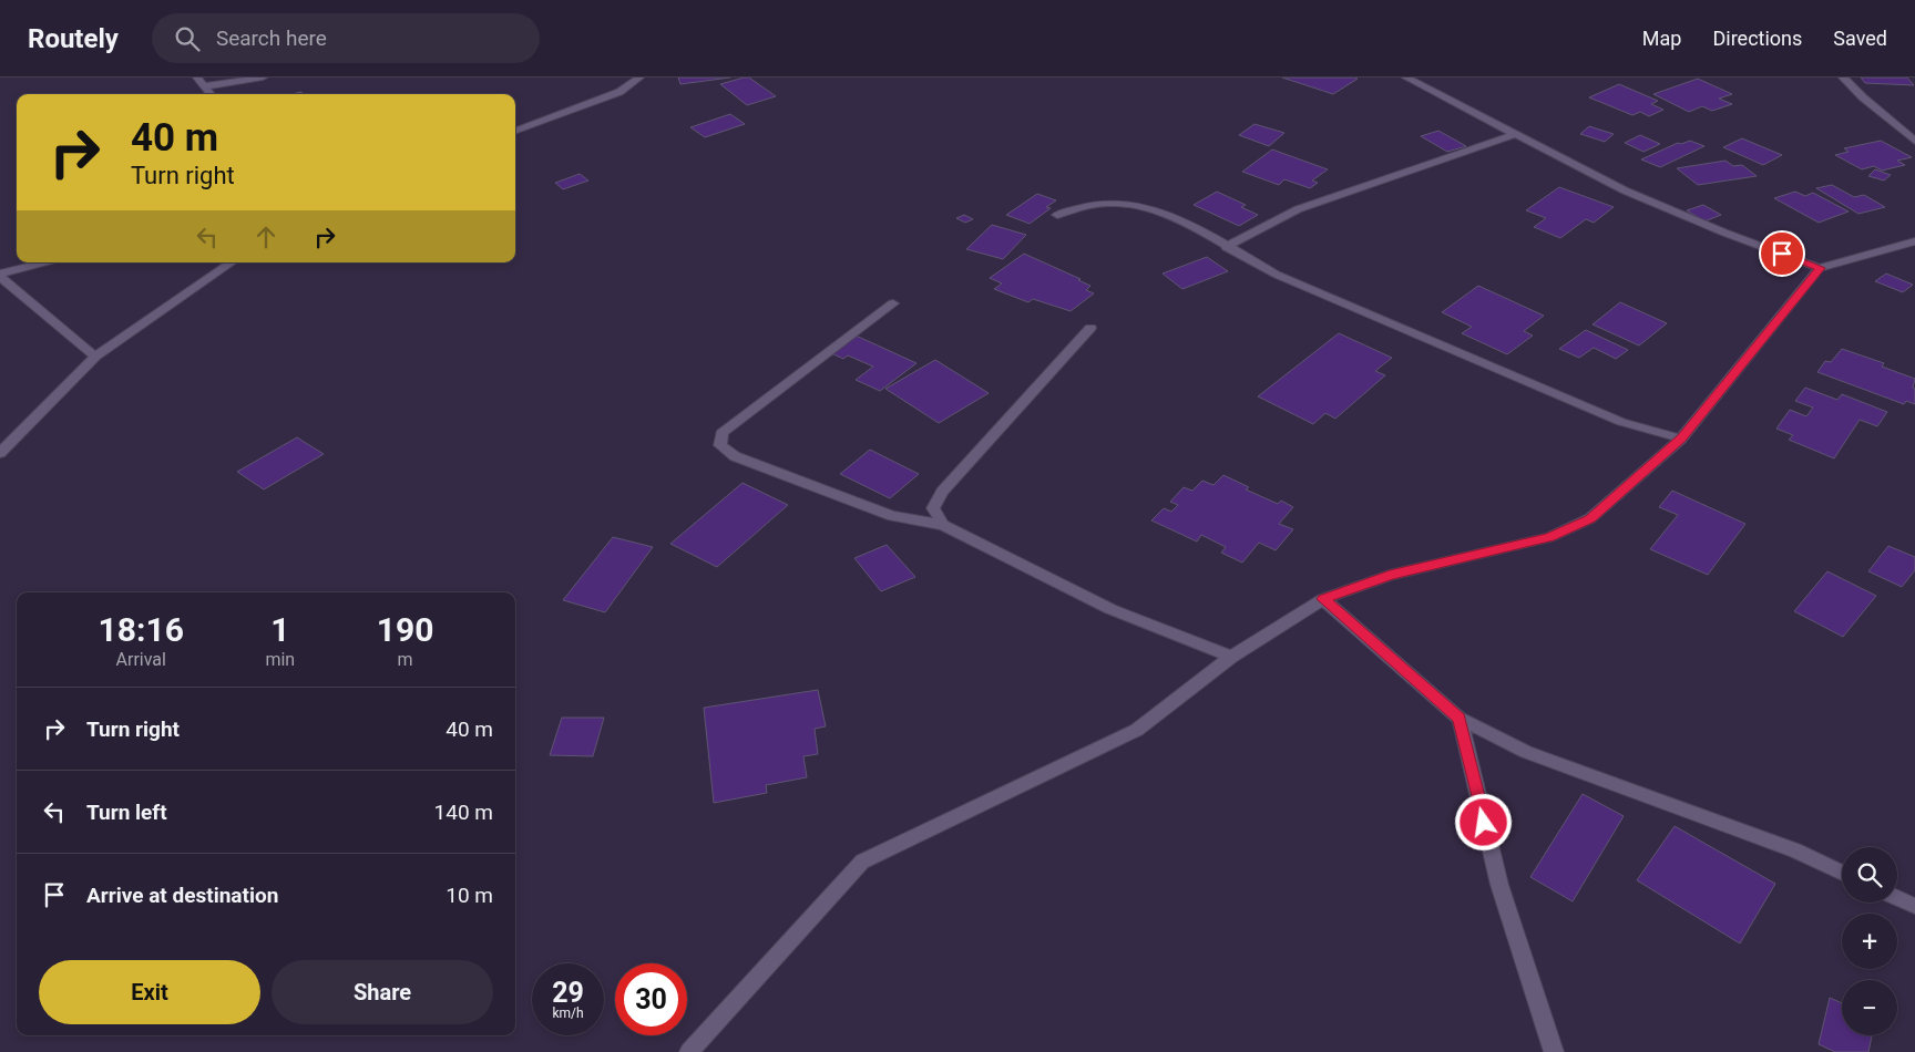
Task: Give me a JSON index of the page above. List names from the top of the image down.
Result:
{
  "page": {
    "header": "Routely",
    "search": "Search here",
    "nav": ["Map", "Directions", "Saved"],
    "turn": ["40 m", "Turn right"],
    "eta": [
      "18:16",
      "Arrival",
      "1",
      "min",
      "190",
      "m"
    ],
    "list": [
      {
        "name": "Turn right",
        "value": "40 m"
      },
      {
        "name": "Turn left",
        "value": "140 m"
      },
      {
        "name": "Arrive at destination",
        "value": "10 m"
      }
    ],
    "map_buttons": ["+", "−"],
    "buttons": ["Exit", "Share"],
    "speed": "29 km/h",
    "limit": "30"
  }
}
